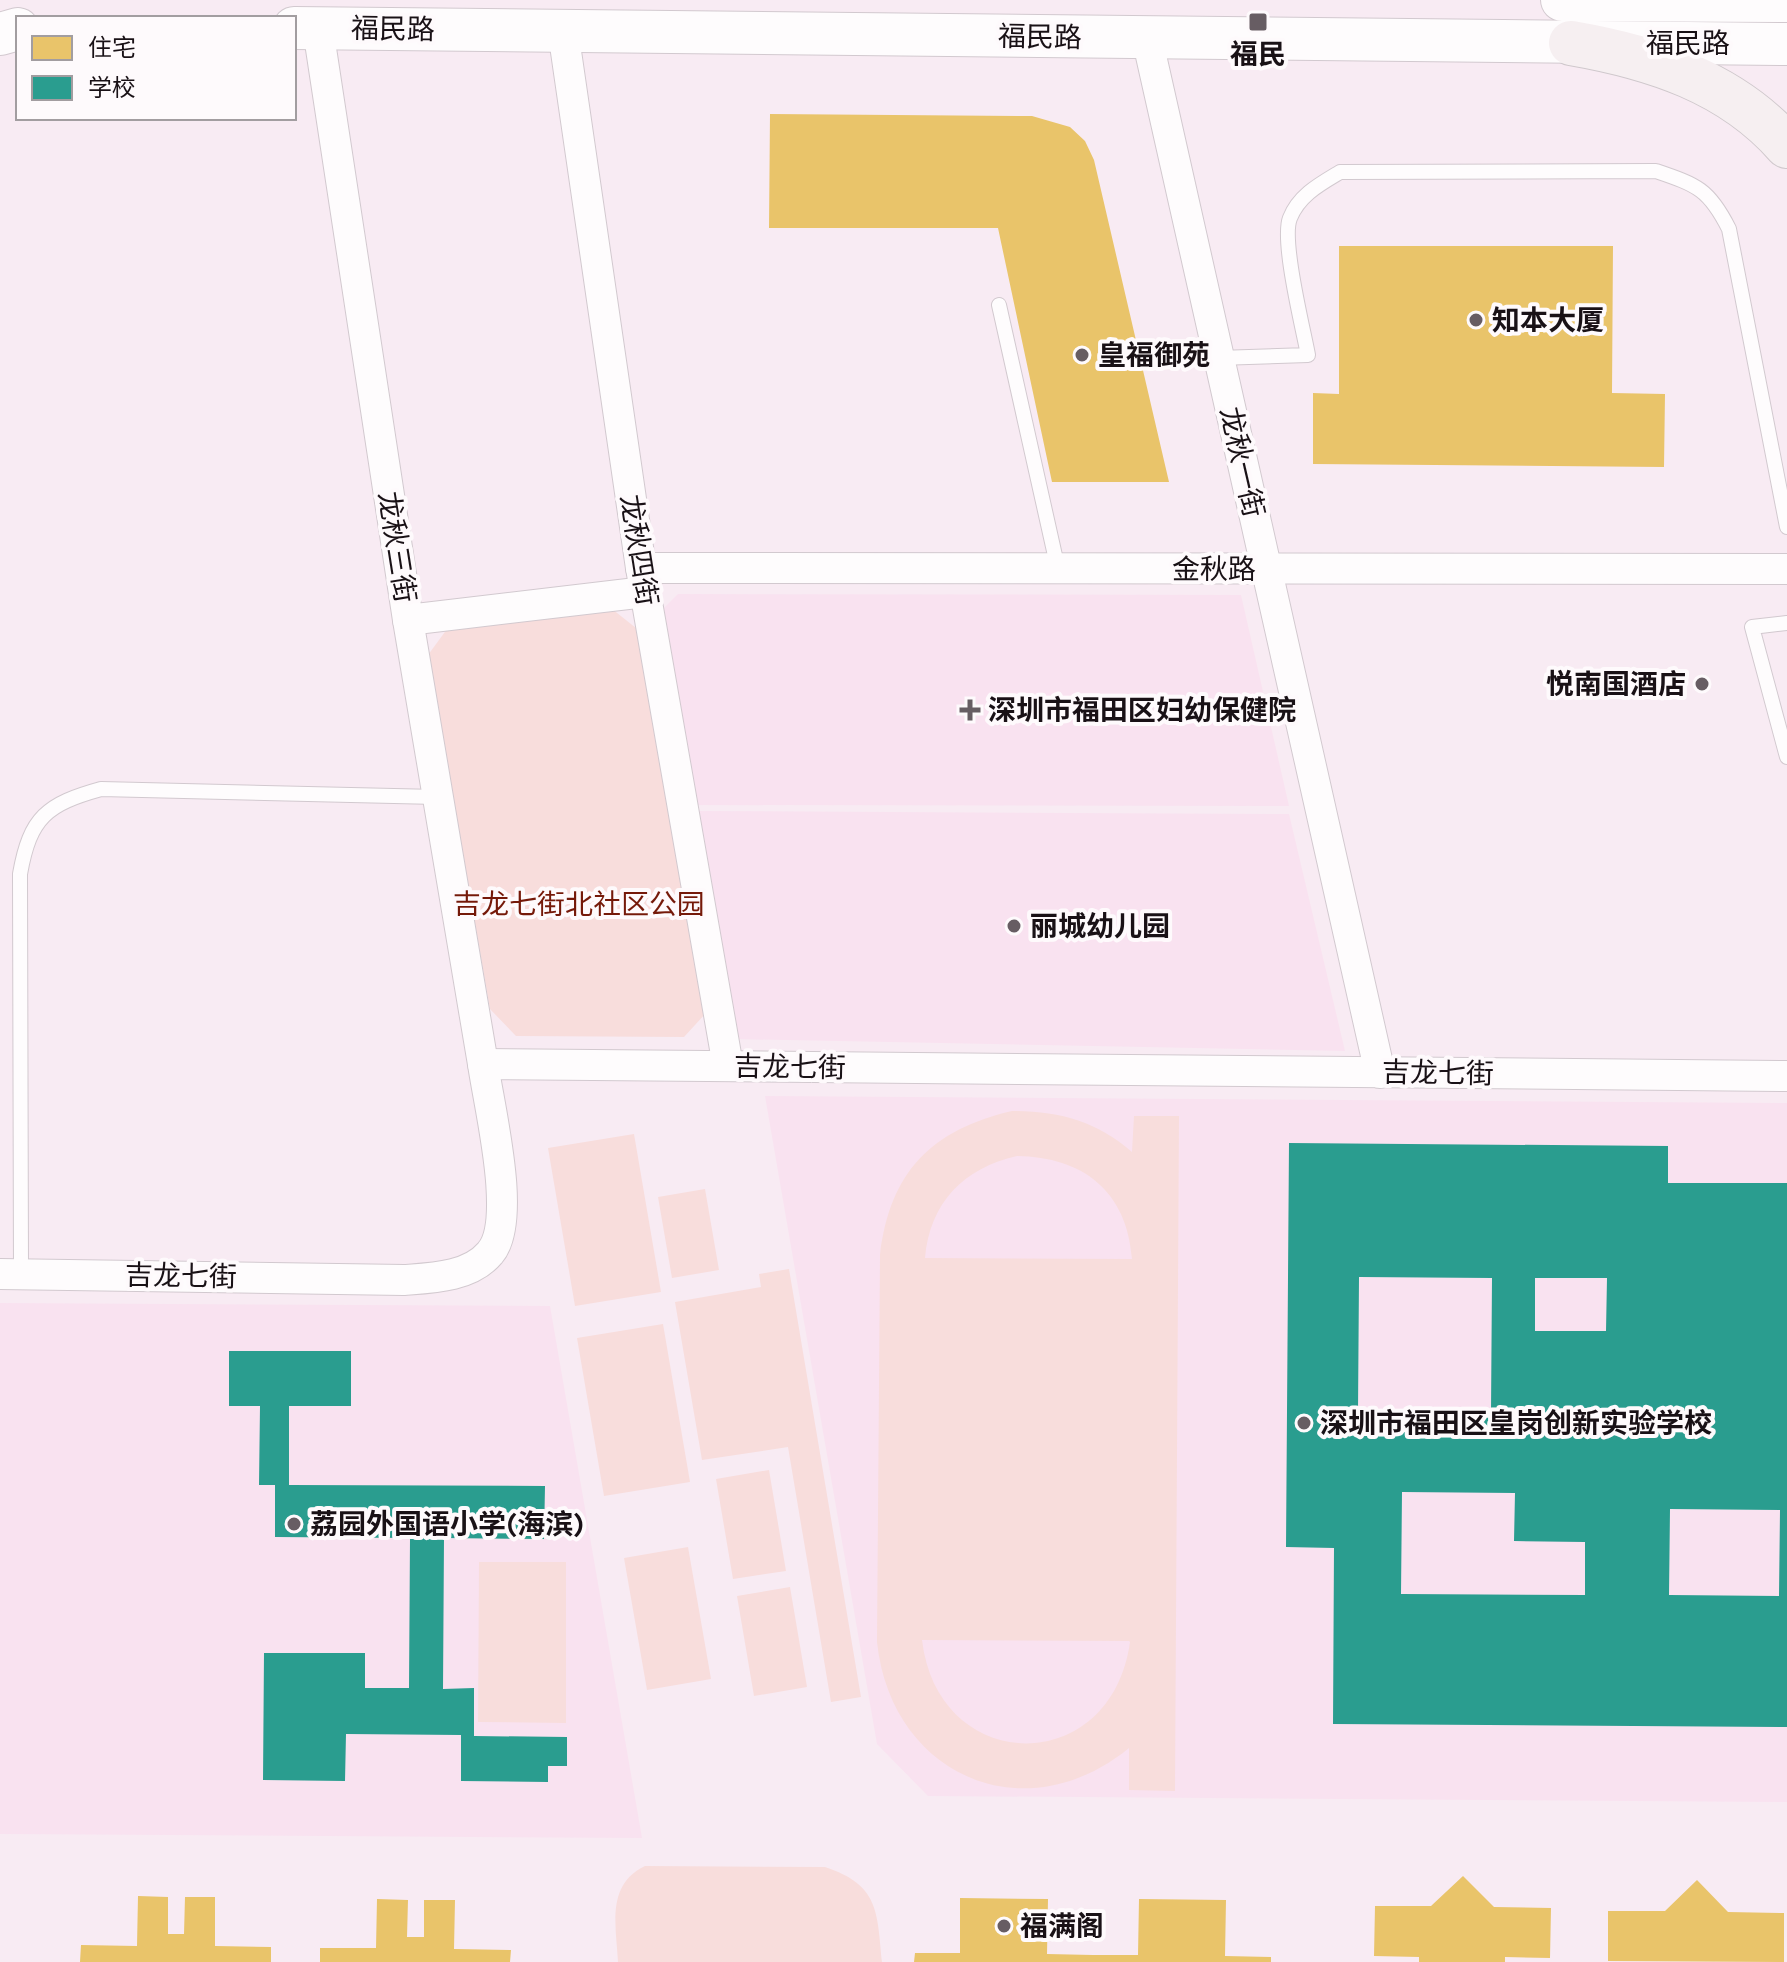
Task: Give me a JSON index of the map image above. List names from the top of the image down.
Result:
{
  "streets": {
    "main road": ["福民路"],
    "street": [
      "龙秋一街",
      "龙秋三街",
      "龙秋四街",
      "金秋路",
      "吉龙七街"
    ]
  },
  "crossings": [
    ["福民路", "龙秋一街"],
    ["福民路", "龙秋三街"],
    ["福民路", "龙秋四街"],
    ["龙秋一街", "金秋路"],
    ["龙秋一街", "吉龙七街"],
    ["龙秋三街", "金秋路"],
    ["龙秋三街", "吉龙七街"],
    ["龙秋四街", "金秋路"],
    ["龙秋四街", "吉龙七街"]
  ],
  "parks": ["吉龙七街北社区公园"],
  "places": {
    "transit": ["福民"],
    "other": [
      "知本大厦",
      "皇福御苑",
      "悦南国酒店",
      "丽城幼儿园",
      "深圳市福田区皇岗创新实验学校",
      "荔园外国语小学(海滨)",
      "福满阁"
    ],
    "health": ["深圳市福田区妇幼保健院"]
  },
  "legend": ["住宅", "学校"]
}
